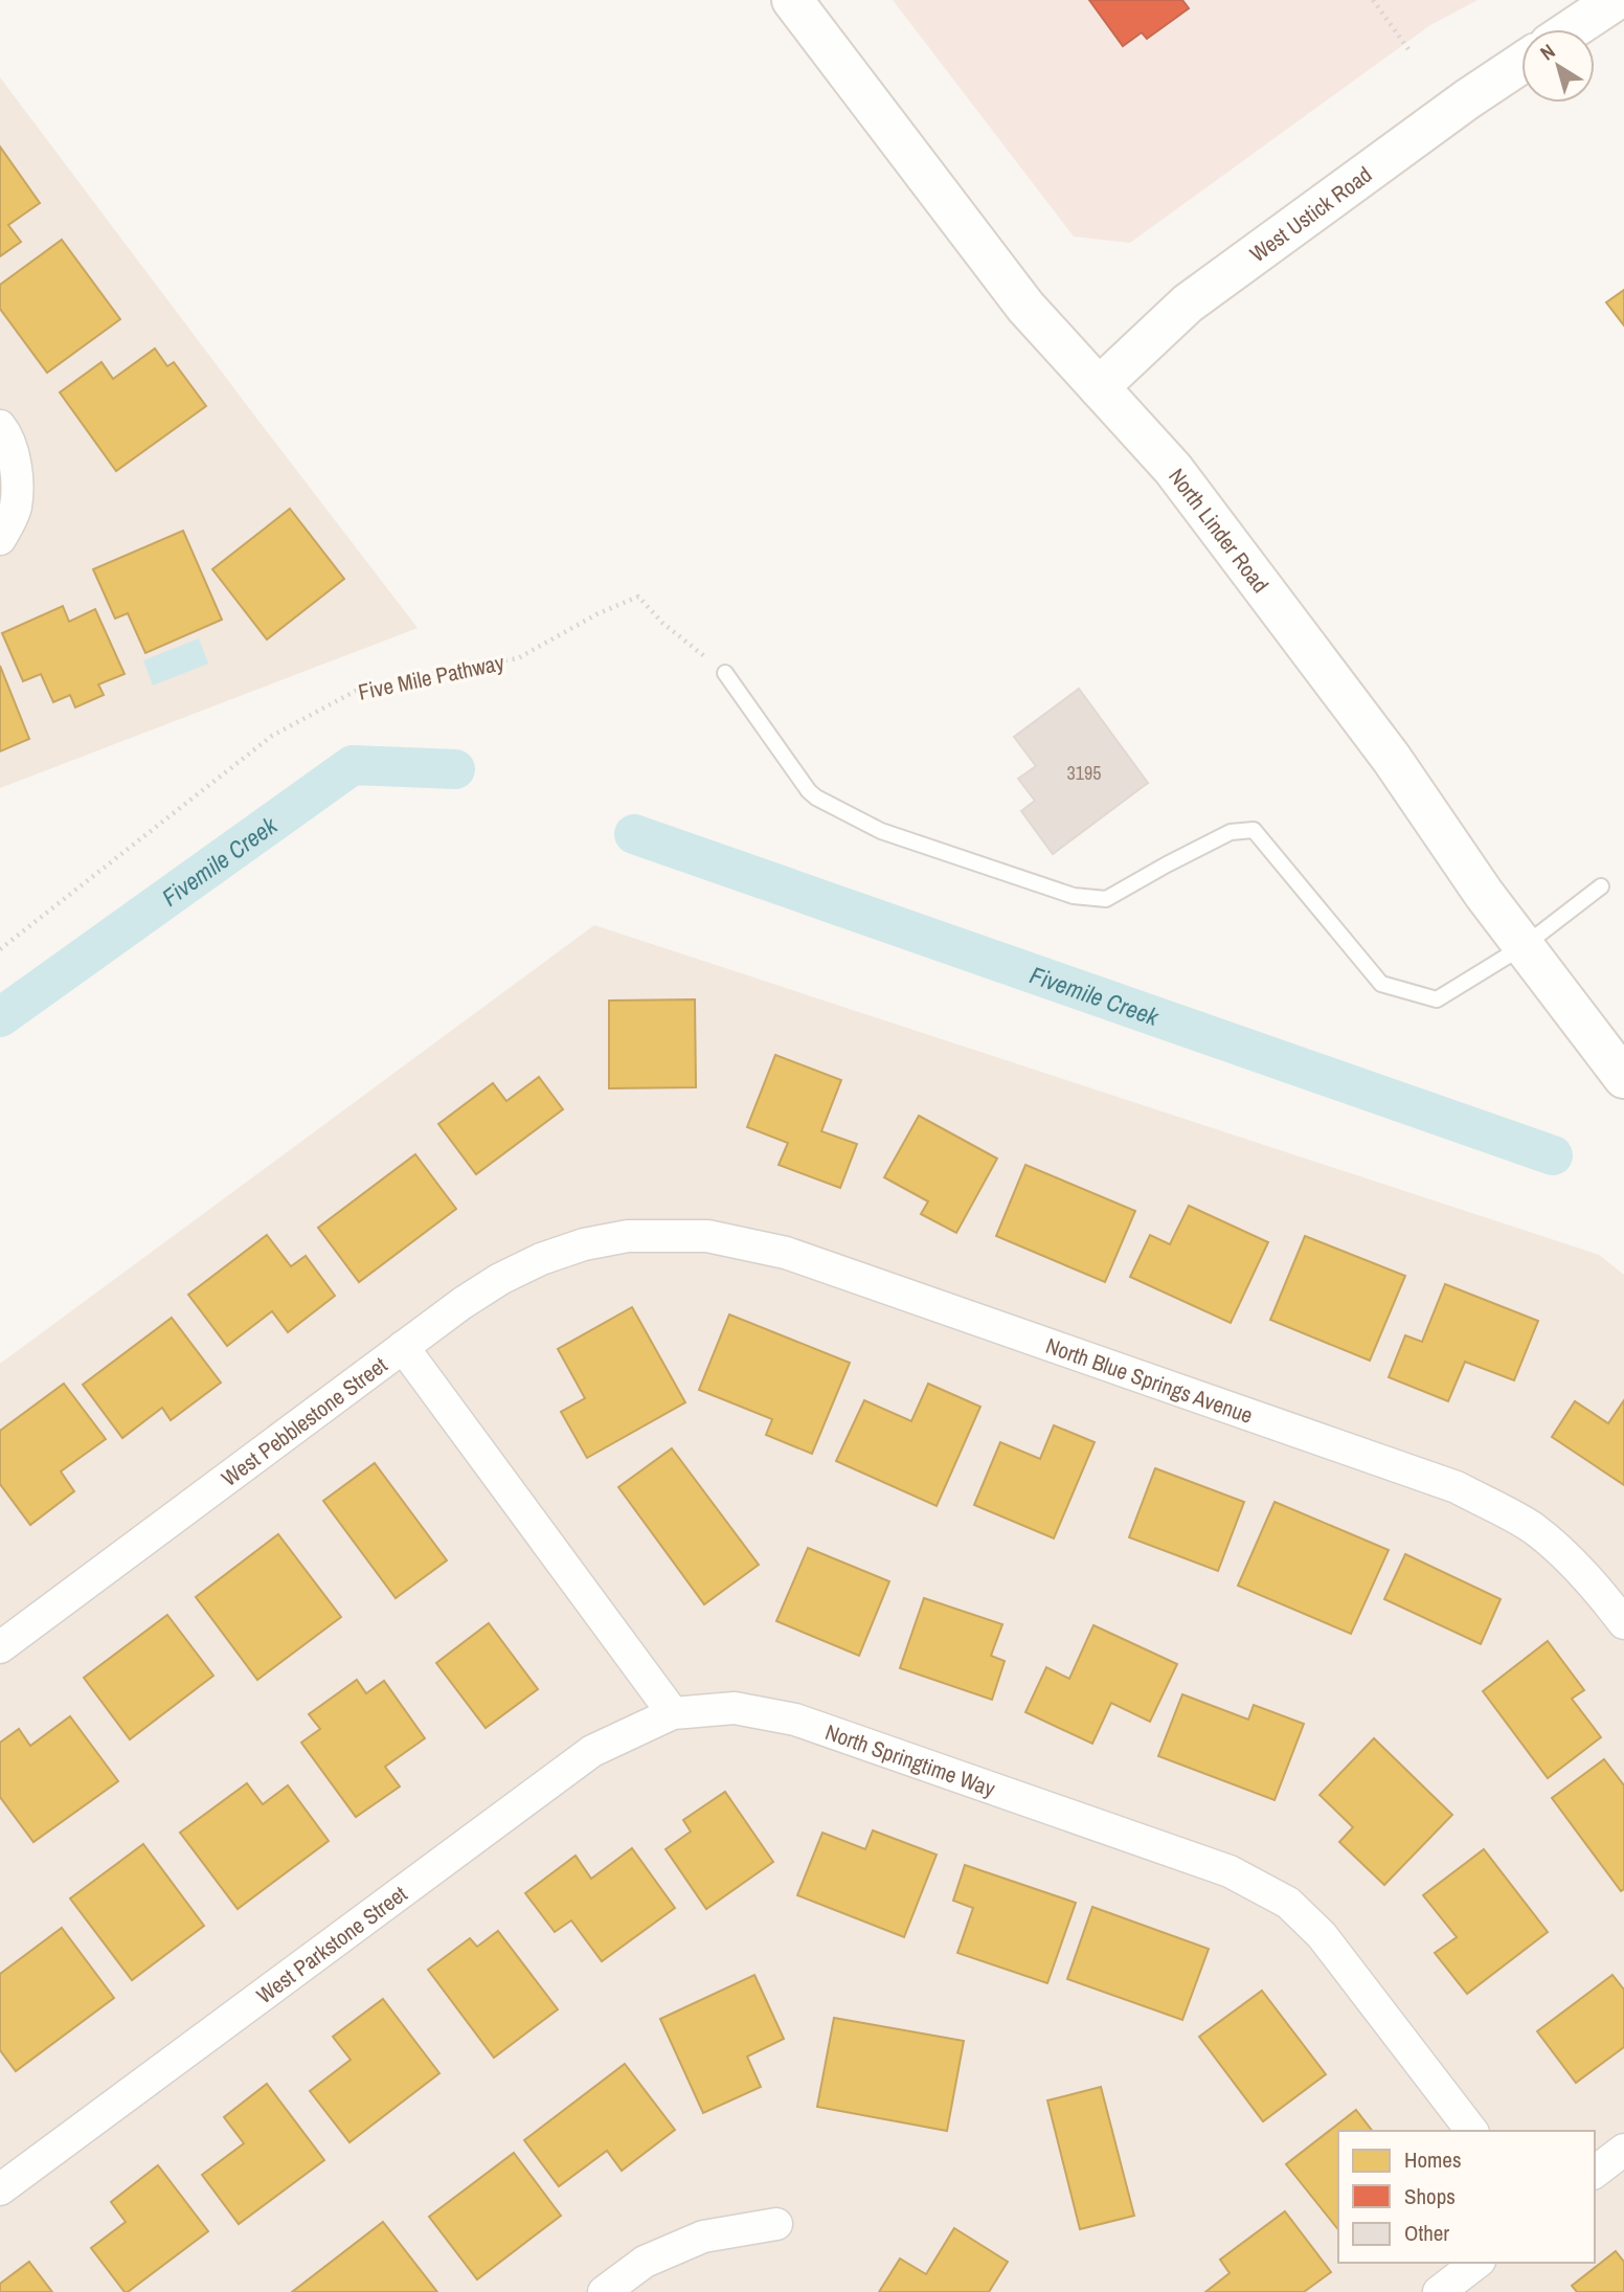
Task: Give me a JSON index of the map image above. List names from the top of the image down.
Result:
{
  "streets": {
    "main road": ["West Ustick Road", "North Linder Road"],
    "street": [
      "North Blue Springs Avenue",
      "West Pebblestone Street",
      "North Springtime Way",
      "West Parkstone Street"
    ],
    "path": ["Five Mile Pathway"]
  },
  "crossings": [
    ["West Ustick Road", "North Linder Road"],
    ["North Blue Springs Avenue", "West Pebblestone Street"],
    ["North Springtime Way", "West Parkstone Street"]
  ],
  "water": ["Fivemile Creek"],
  "house_numbers": ["3195"],
  "legend": ["Homes", "Shops", "Other"],
  "north": "top left"
}
